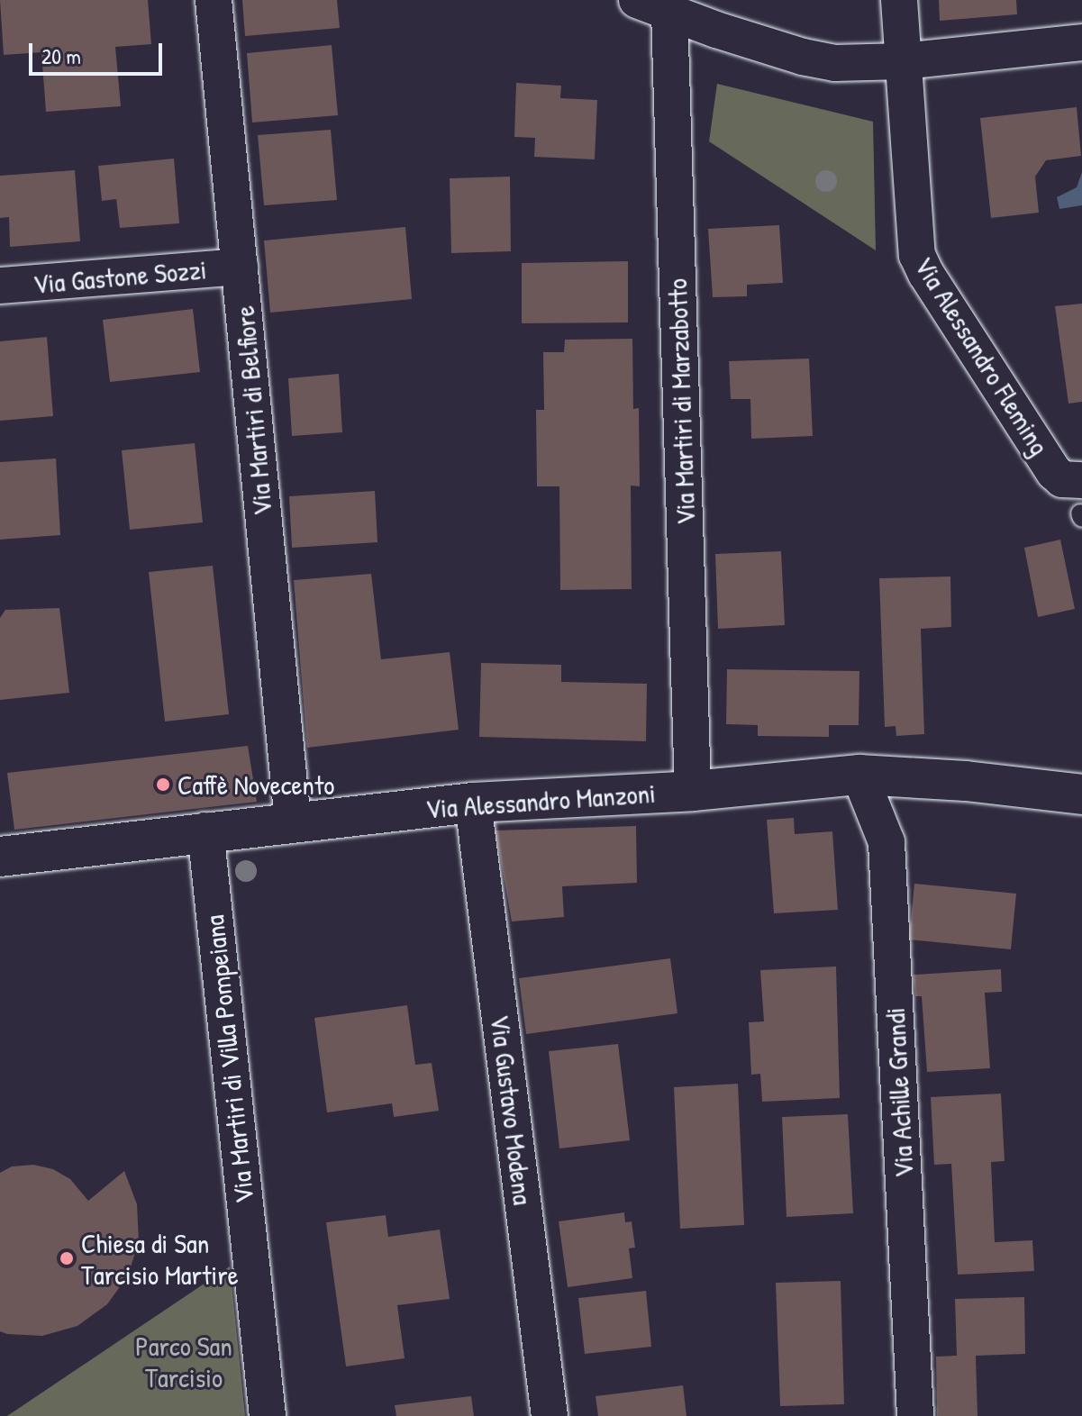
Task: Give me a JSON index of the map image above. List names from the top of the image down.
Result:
{
  "streets": {
    "street": [
      "Via Gastone Sozzi",
      "Via Alessandro Fleming",
      "Via Martiri di Marzabotto",
      "Via Martiri di Belfiore",
      "Via Alessandro Manzoni",
      "Via Martiri di Villa Pompeiana",
      "Via Achille Grandi",
      "Via Gustavo Modena"
    ]
  },
  "crossings": [
    ["Via Gastone Sozzi", "Via Martiri di Belfiore"],
    ["Via Martiri di Marzabotto", "Via Alessandro Manzoni"],
    ["Via Martiri di Belfiore", "Via Alessandro Manzoni"],
    ["Via Alessandro Manzoni", "Via Martiri di Villa Pompeiana"],
    ["Via Alessandro Manzoni", "Via Achille Grandi"],
    ["Via Alessandro Manzoni", "Via Gustavo Modena"]
  ],
  "parks": ["Parco San Tarcisio"],
  "places": ["Caffè Novecento", "Chiesa di San Tarcisio Martire"],
  "scale_bar": "20 m"
}
